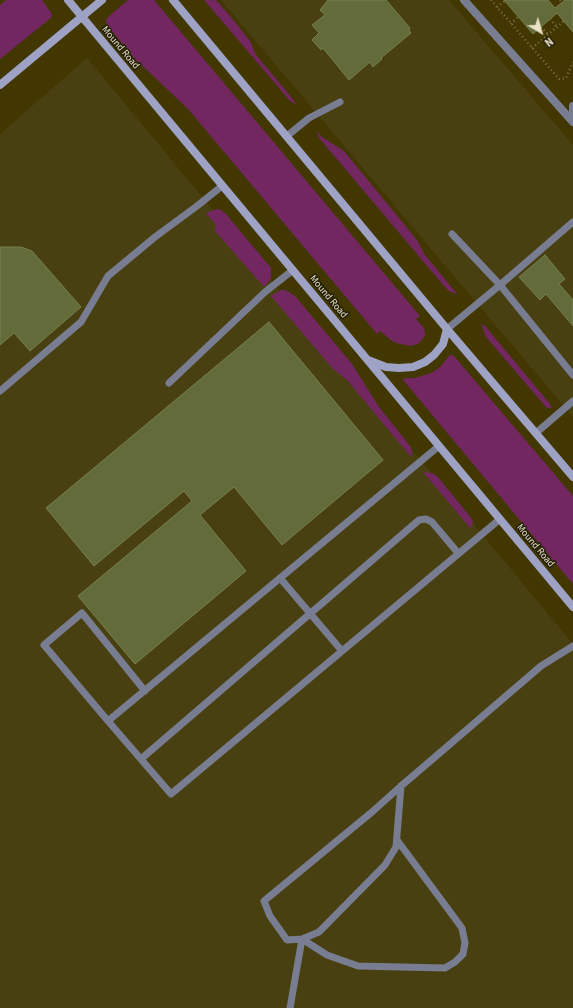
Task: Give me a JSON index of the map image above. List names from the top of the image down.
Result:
{
  "streets": {
    "main road": ["Mound Road"]
  },
  "north": "bottom right"
}
